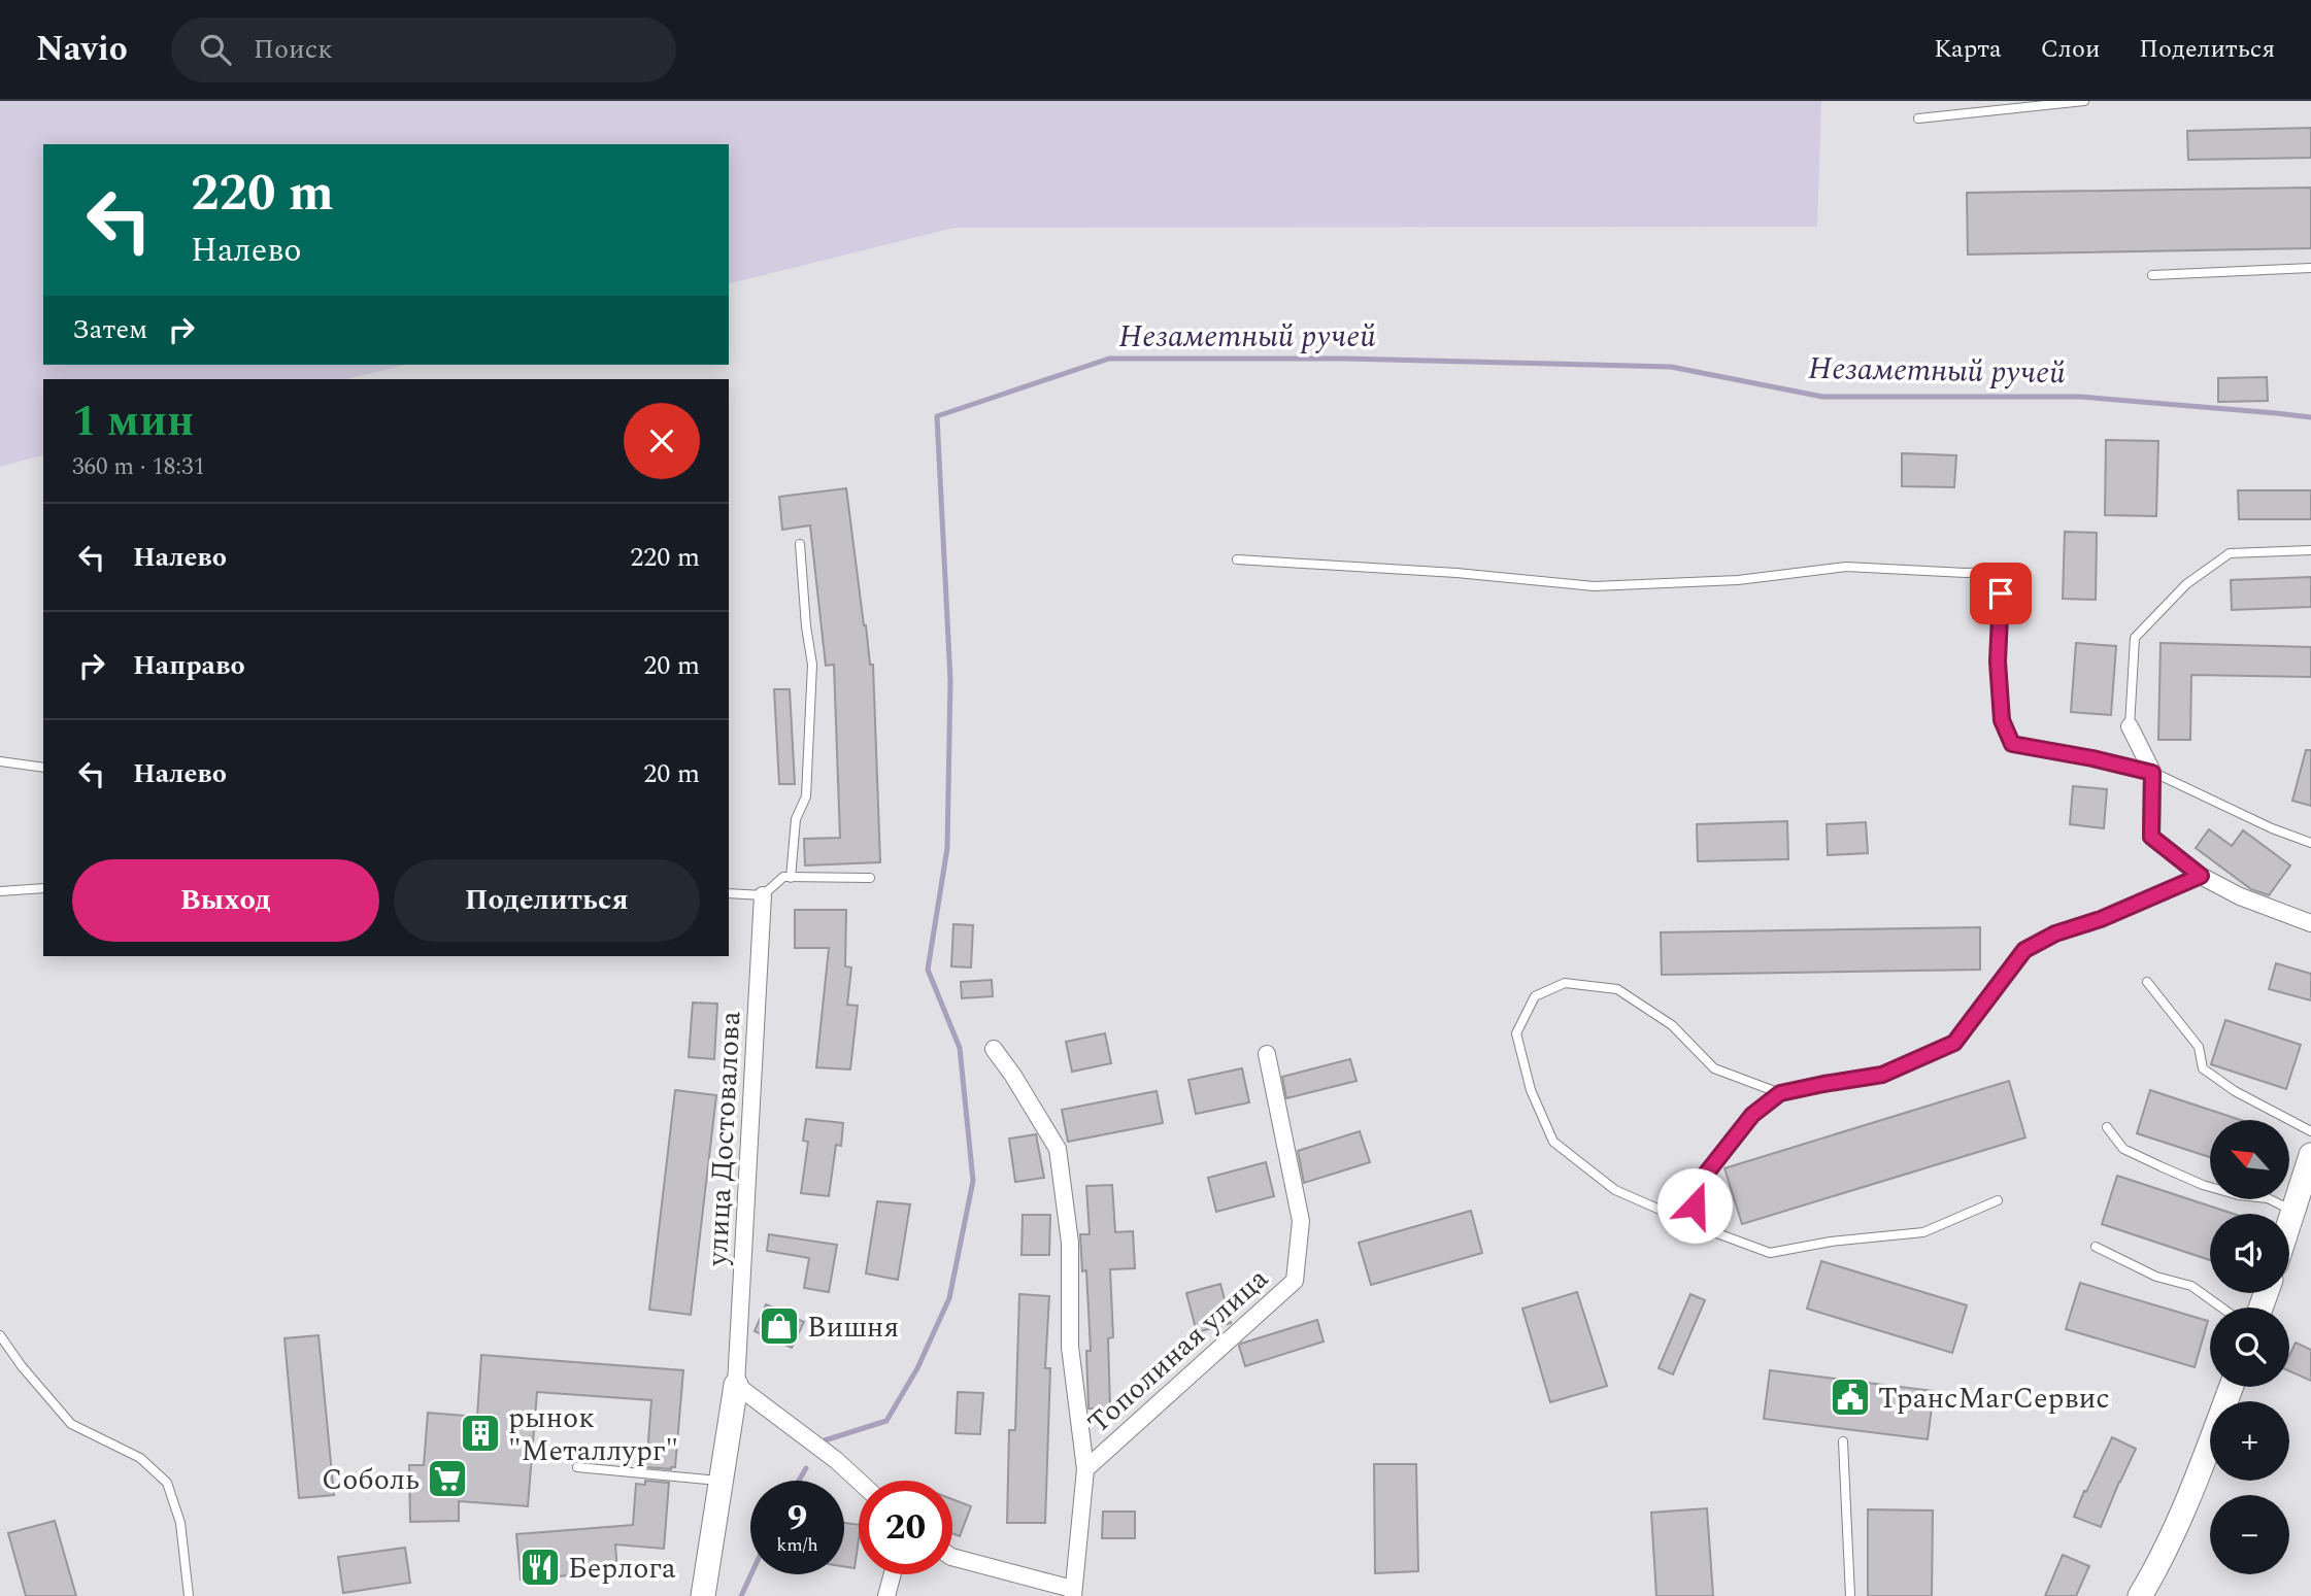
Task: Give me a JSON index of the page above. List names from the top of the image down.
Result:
{
  "streets": {
    "street": ["улица Достовалова", "Тополиная улица"]
  },
  "water": ["Незаметный ручей"],
  "places": {
    "shop": ["Вишня"],
    "public building": ["ТрансМагСервис"],
    "building": ["рынок \"Металлург\""],
    "supermarket": ["Соболь"],
    "restaurant": ["Берлога"]
  },
  "north": "top left",
  "page": {
    "header": "Navio",
    "search": "Поиск",
    "nav": ["Карта", "Слои", "Поделиться"],
    "turn": ["220 m", "Налево"],
    "then": "Затем",
    "heading": ["1 мин", "360 m · 18:31"],
    "list": [
      {
        "name": "Налево",
        "value": "220 m"
      },
      {
        "name": "Направо",
        "value": "20 m"
      },
      {
        "name": "Налево",
        "value": "20 m"
      }
    ],
    "buttons": ["Выход", "Поделиться"],
    "map_buttons": ["+", "−"],
    "speed": "9 km/h",
    "limit": "20"
  }
}
